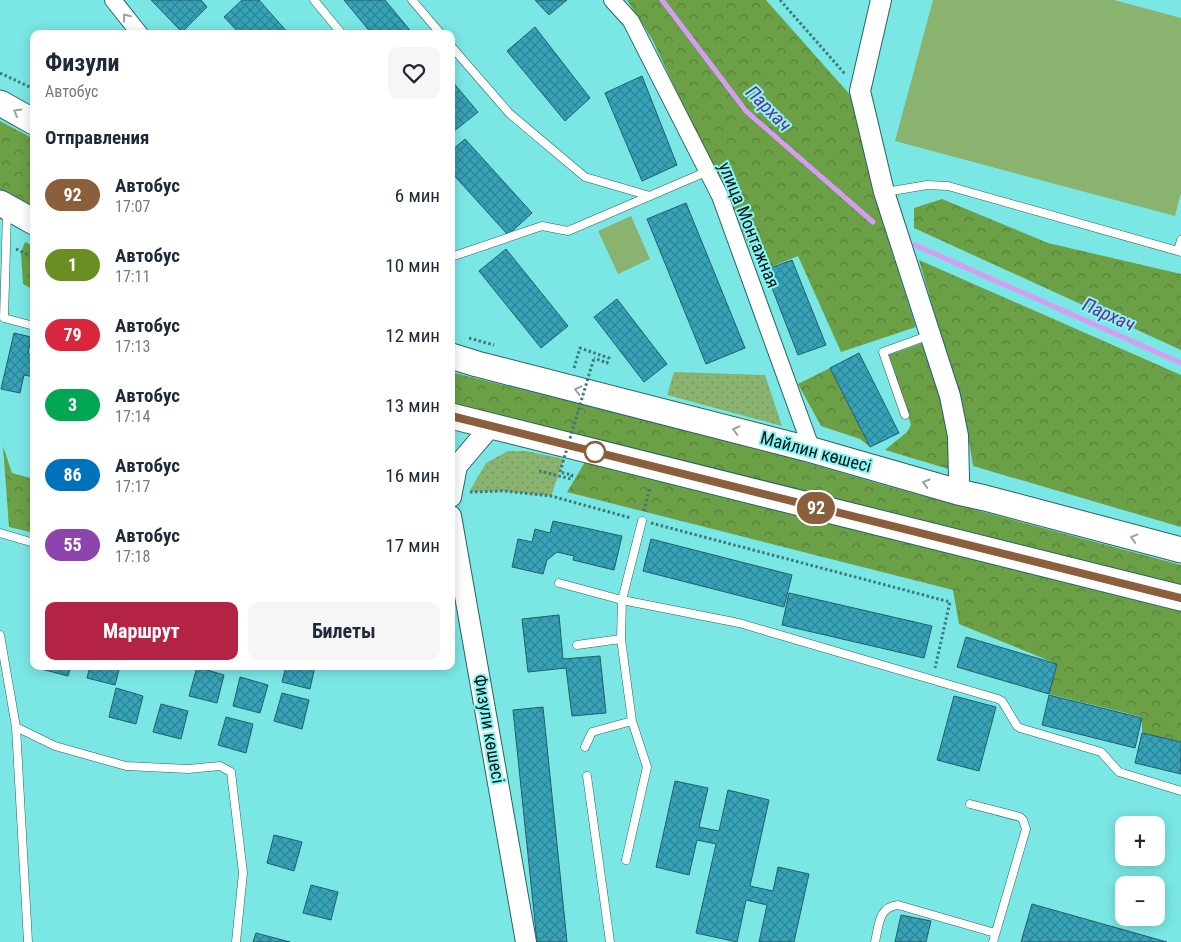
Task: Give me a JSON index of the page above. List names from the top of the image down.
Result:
{
  "streets": {
    "main road": ["Майлин көшесі"],
    "street": ["улица Монтажная", "Физули көшесі"]
  },
  "crossings": [
    ["улица Монтажная", "Майлин көшесі"]
  ],
  "water": ["Пархач"],
  "lines": ["bus line 92"],
  "page": {
    "on_map": "92",
    "heading": [
      ["Физули", "Автобус"],
      "Отправления"
    ],
    "list": [
      {
        "mark": "92",
        "name": "Автобус",
        "note": "17:07",
        "value": "6 мин"
      },
      {
        "mark": "1",
        "name": "Автобус",
        "note": "17:11",
        "value": "10 мин"
      },
      {
        "mark": "79",
        "name": "Автобус",
        "note": "17:13",
        "value": "12 мин"
      },
      {
        "mark": "3",
        "name": "Автобус",
        "note": "17:14",
        "value": "13 мин"
      },
      {
        "mark": "86",
        "name": "Автобус",
        "note": "17:17",
        "value": "16 мин"
      },
      {
        "mark": "55",
        "name": "Автобус",
        "note": "17:18",
        "value": "17 мин"
      }
    ],
    "buttons": ["Маршрут", "Билеты"],
    "map_buttons": ["+", "−"]
  }
}
